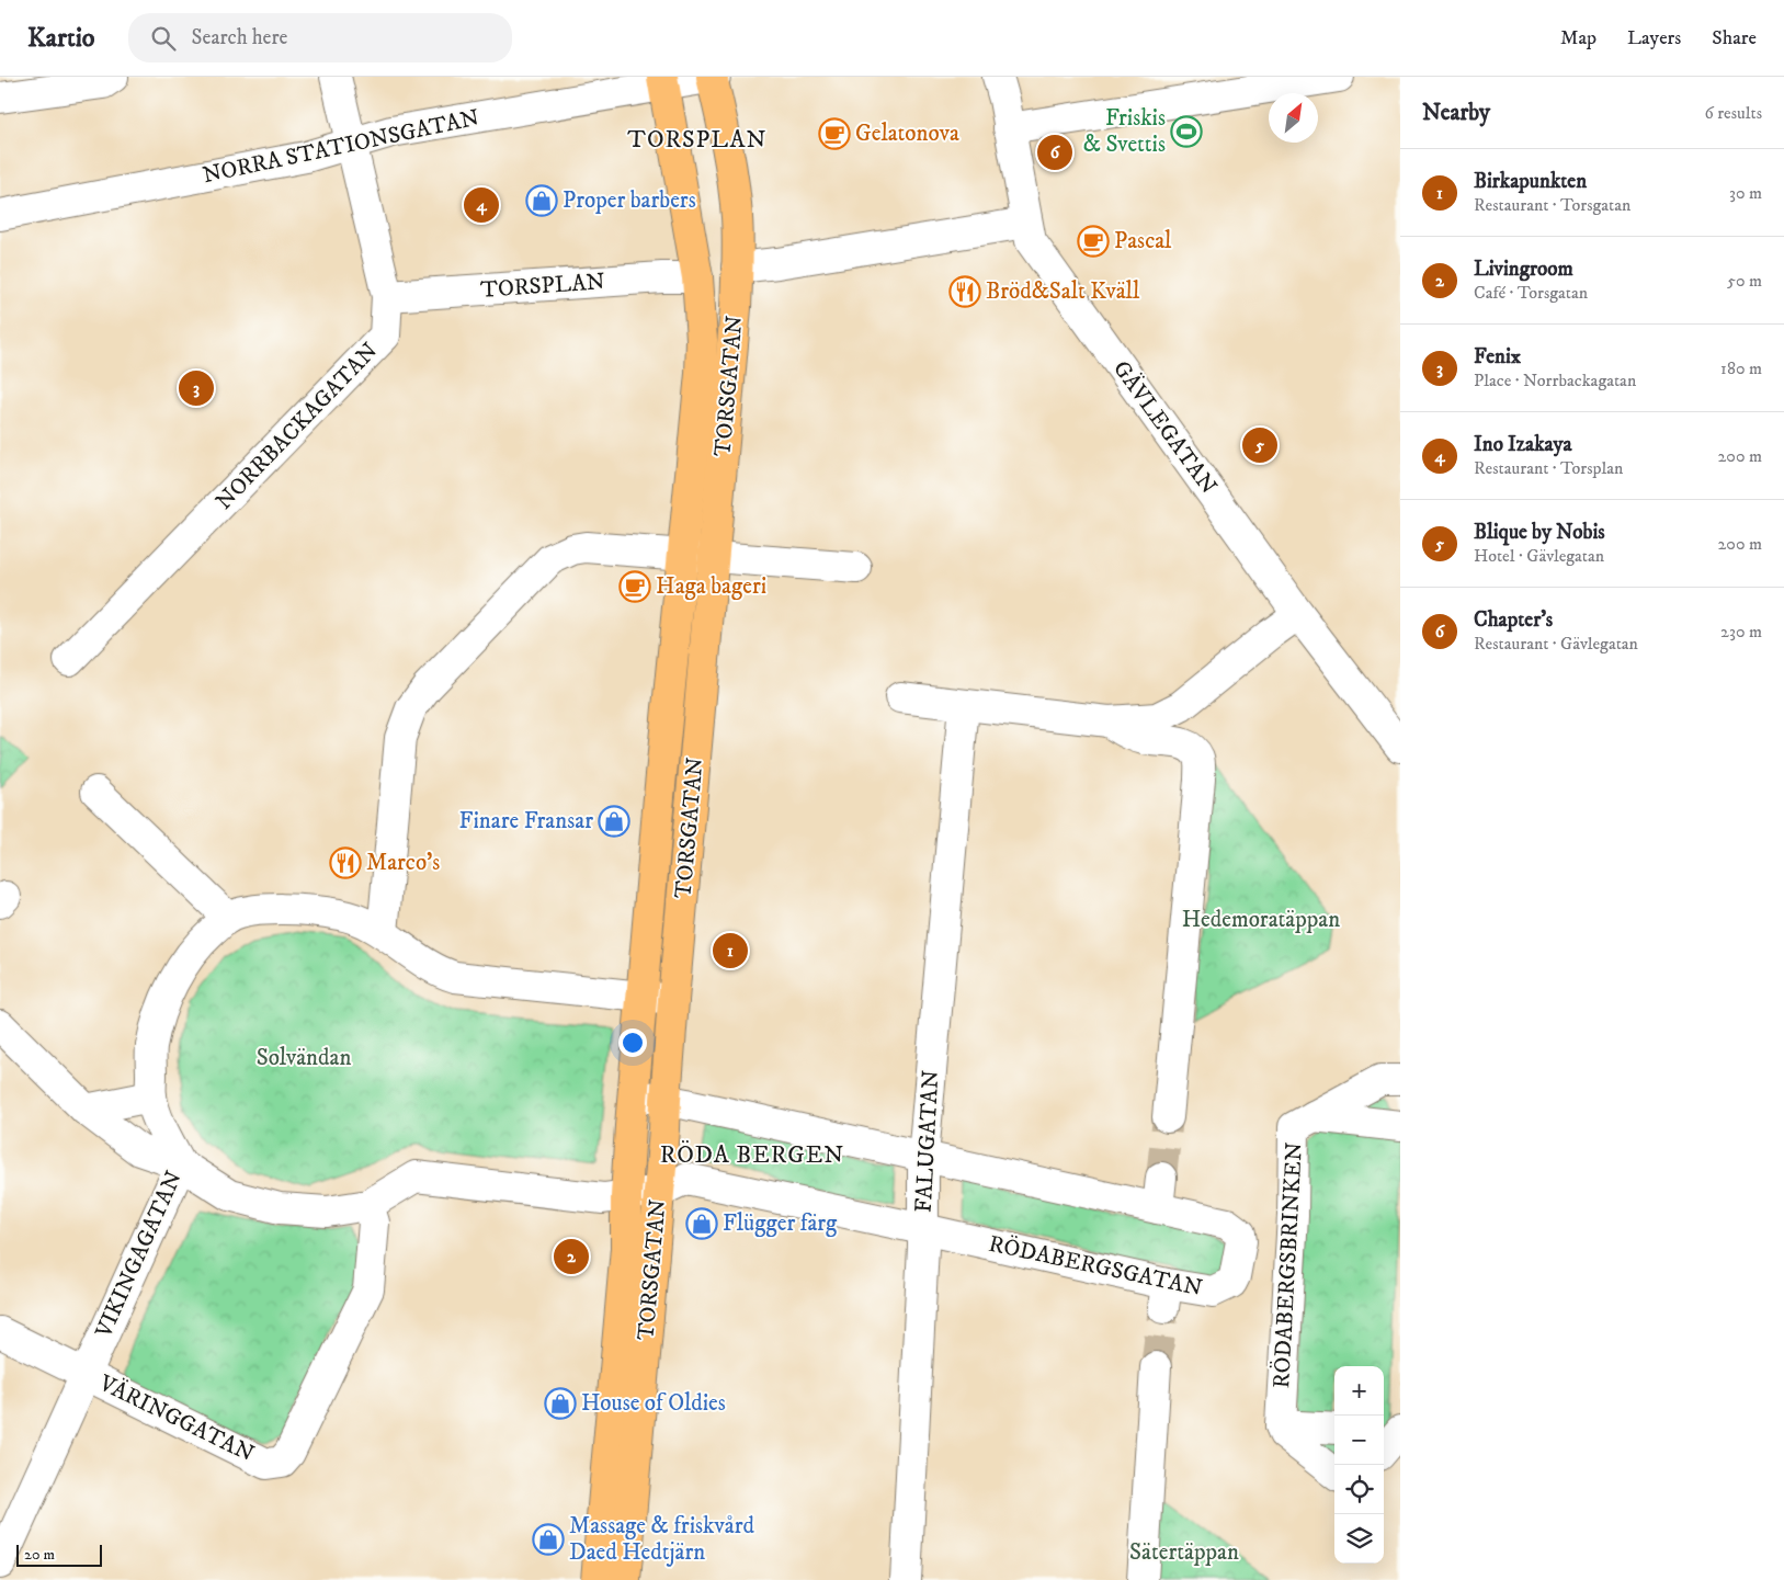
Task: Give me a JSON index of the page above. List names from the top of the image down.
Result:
{
  "streets": {
    "main road": ["TORSGATAN"],
    "street": [
      "NORRA STATIONSGATAN",
      "TORSPLAN",
      "NORRBACKAGATAN",
      "GÄVLEGATAN",
      "FALUGATAN",
      "VIKINGAGATAN",
      "RÖDABERGSBRINKEN",
      "RÖDABERGSGATAN",
      "VÄRINGGATAN"
    ]
  },
  "crossings": [
    ["NORRA STATIONSGATAN", "TORSGATAN"],
    ["NORRA STATIONSGATAN", "NORRBACKAGATAN"],
    ["TORSPLAN", "TORSGATAN"],
    ["TORSPLAN", "NORRBACKAGATAN"],
    ["TORSGATAN", "RÖDABERGSGATAN"],
    ["FALUGATAN", "RÖDABERGSGATAN"],
    ["VIKINGAGATAN", "VÄRINGGATAN"],
    ["RÖDABERGSGATAN", "VÄRINGGATAN"]
  ],
  "districts": ["TORSPLAN", "RÖDA BERGEN"],
  "parks": ["Hedemoratäppan", "Solvändan", "Sätertäppan"],
  "places": {
    "sports": ["Friskis & Svettis"],
    "cafe": ["Gelatonova", "Pascal", "Haga bageri"],
    "shop": [
      "Proper barbers",
      "Finare Fransar",
      "Flügger färg",
      "House of Oldies",
      "Massage & friskvård Daed Hedtjärn"
    ],
    "restaurant": ["Bröd&Salt Kväll", "Marco's"]
  },
  "scale_bar": "20 m",
  "north": "top right",
  "page": {
    "header": "Kartio",
    "search": "Search here",
    "nav": ["Map", "Layers", "Share"],
    "heading": ["Nearby", "6 results"],
    "pins": [
      "6",
      "4",
      "3",
      "5",
      "1",
      "2"
    ],
    "list": [
      {
        "mark": "1",
        "name": "Birkapunkten",
        "note": "Restaurant · Torsgatan",
        "value": "30 m"
      },
      {
        "mark": "2",
        "name": "Livingroom",
        "note": "Café · Torsgatan",
        "value": "50 m"
      },
      {
        "mark": "3",
        "name": "Fenix",
        "note": "Place · Norrbackagatan",
        "value": "180 m"
      },
      {
        "mark": "4",
        "name": "Ino Izakaya",
        "note": "Restaurant · Torsplan",
        "value": "200 m"
      },
      {
        "mark": "5",
        "name": "Blique by Nobis",
        "note": "Hotel · Gävlegatan",
        "value": "200 m"
      },
      {
        "mark": "6",
        "name": "Chapter's",
        "note": "Restaurant · Gävlegatan",
        "value": "230 m"
      }
    ],
    "map_buttons": ["+", "−"],
    "scale": "20 m"
  }
}
